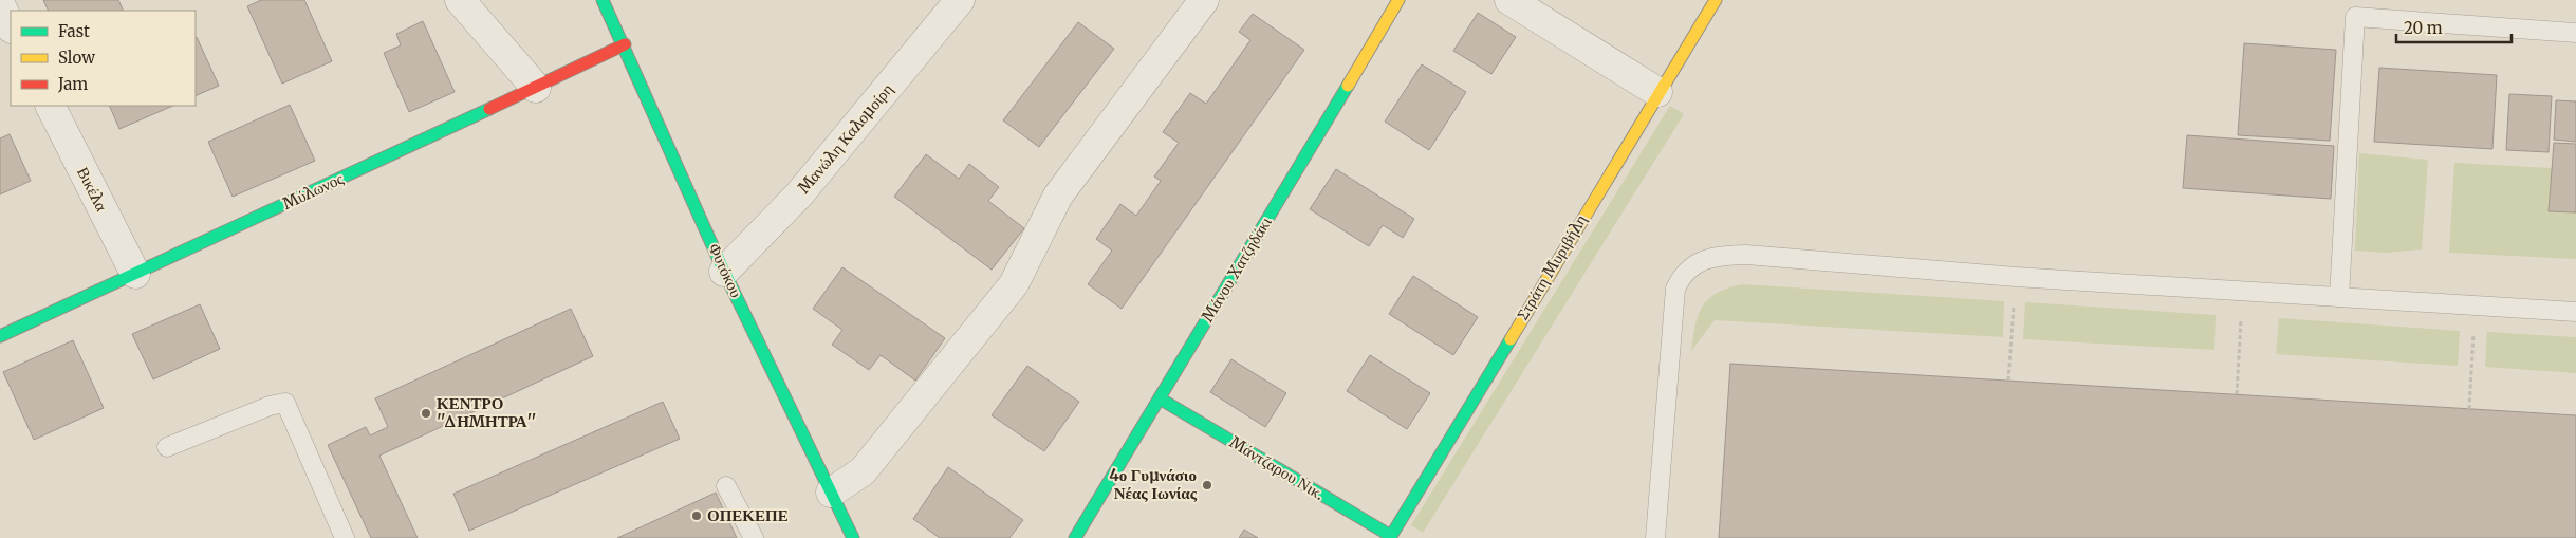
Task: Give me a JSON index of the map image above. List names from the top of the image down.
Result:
{
  "streets": {
    "street": [
      "Μανώλη Καλομοίρη",
      "Βικέλα",
      "Μύλωνος",
      "Στράτη Μυριβήλη",
      "Μάνου Χατζηδάκι",
      "Φυτόκου",
      "Μάντζαρου Νικ."
    ]
  },
  "crossings": [
    ["Μανώλη Καλομοίρη", "Φυτόκου"],
    ["Βικέλα", "Μύλωνος"],
    ["Μύλωνος", "Φυτόκου"],
    ["Στράτη Μυριβήλη", "Μάντζαρου Νικ."],
    ["Μάνου Χατζηδάκι", "Μάντζαρου Νικ."]
  ],
  "places": ["ΚΕΝΤΡΟ ''ΔΗΜΗΤΡΑ''", "4ο Γυμνάσιο Νέας Ιωνίας", "ΟΠΕΚΕΠΕ"],
  "legend": ["Fast", "Slow", "Jam"],
  "scale_bar": "20 m"
}
